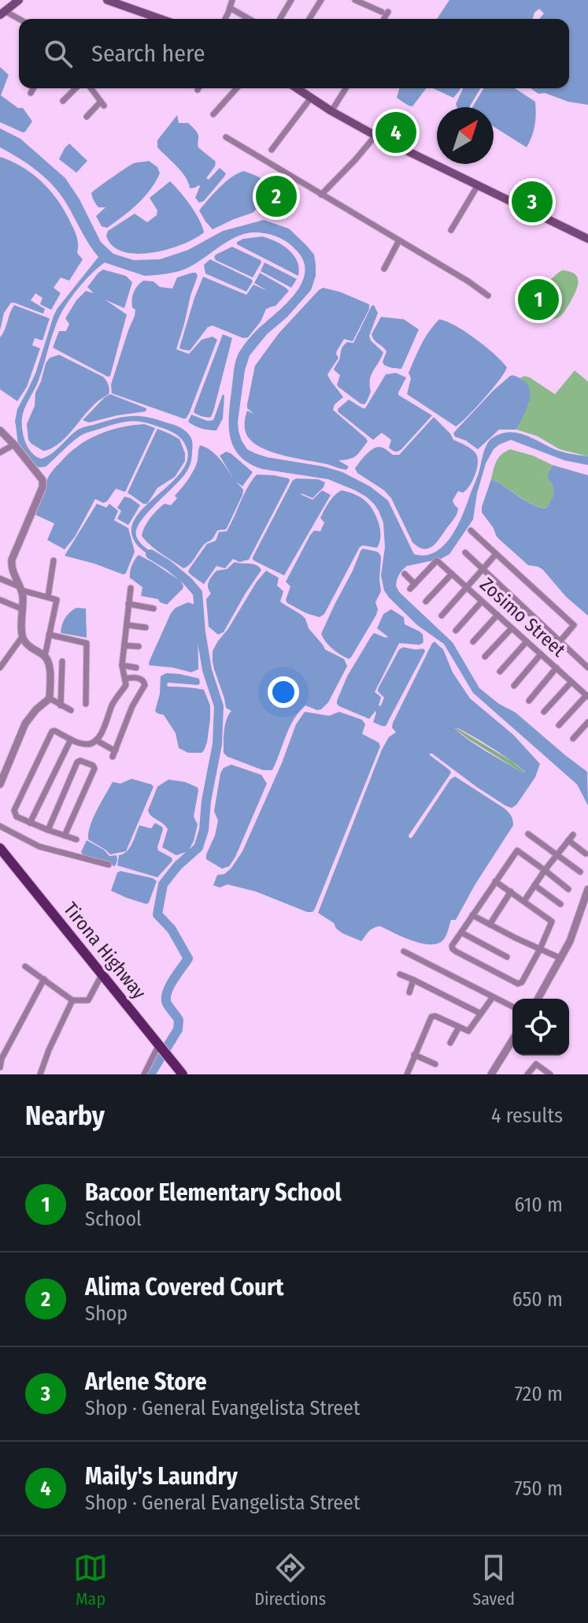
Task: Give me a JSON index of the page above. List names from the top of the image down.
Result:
{
  "streets": {
    "main road": ["Tirona Highway"],
    "street": ["Zosimo Street"]
  },
  "north": "top right",
  "page": {
    "search": "Search here",
    "pins": [
      "4",
      "2",
      "3",
      "1"
    ],
    "heading": ["Nearby", "4 results"],
    "list": [
      {
        "mark": "1",
        "name": "Bacoor Elementary School",
        "note": "School",
        "value": "610 m"
      },
      {
        "mark": "2",
        "name": "Alima Covered Court",
        "note": "Shop",
        "value": "650 m"
      },
      {
        "mark": "3",
        "name": "Arlene Store",
        "note": "Shop · General Evangelista Street",
        "value": "720 m"
      },
      {
        "mark": "4",
        "name": "Maily's Laundry",
        "note": "Shop · General Evangelista Street",
        "value": "750 m"
      }
    ],
    "nav": ["Map", "Directions", "Saved"]
  }
}
